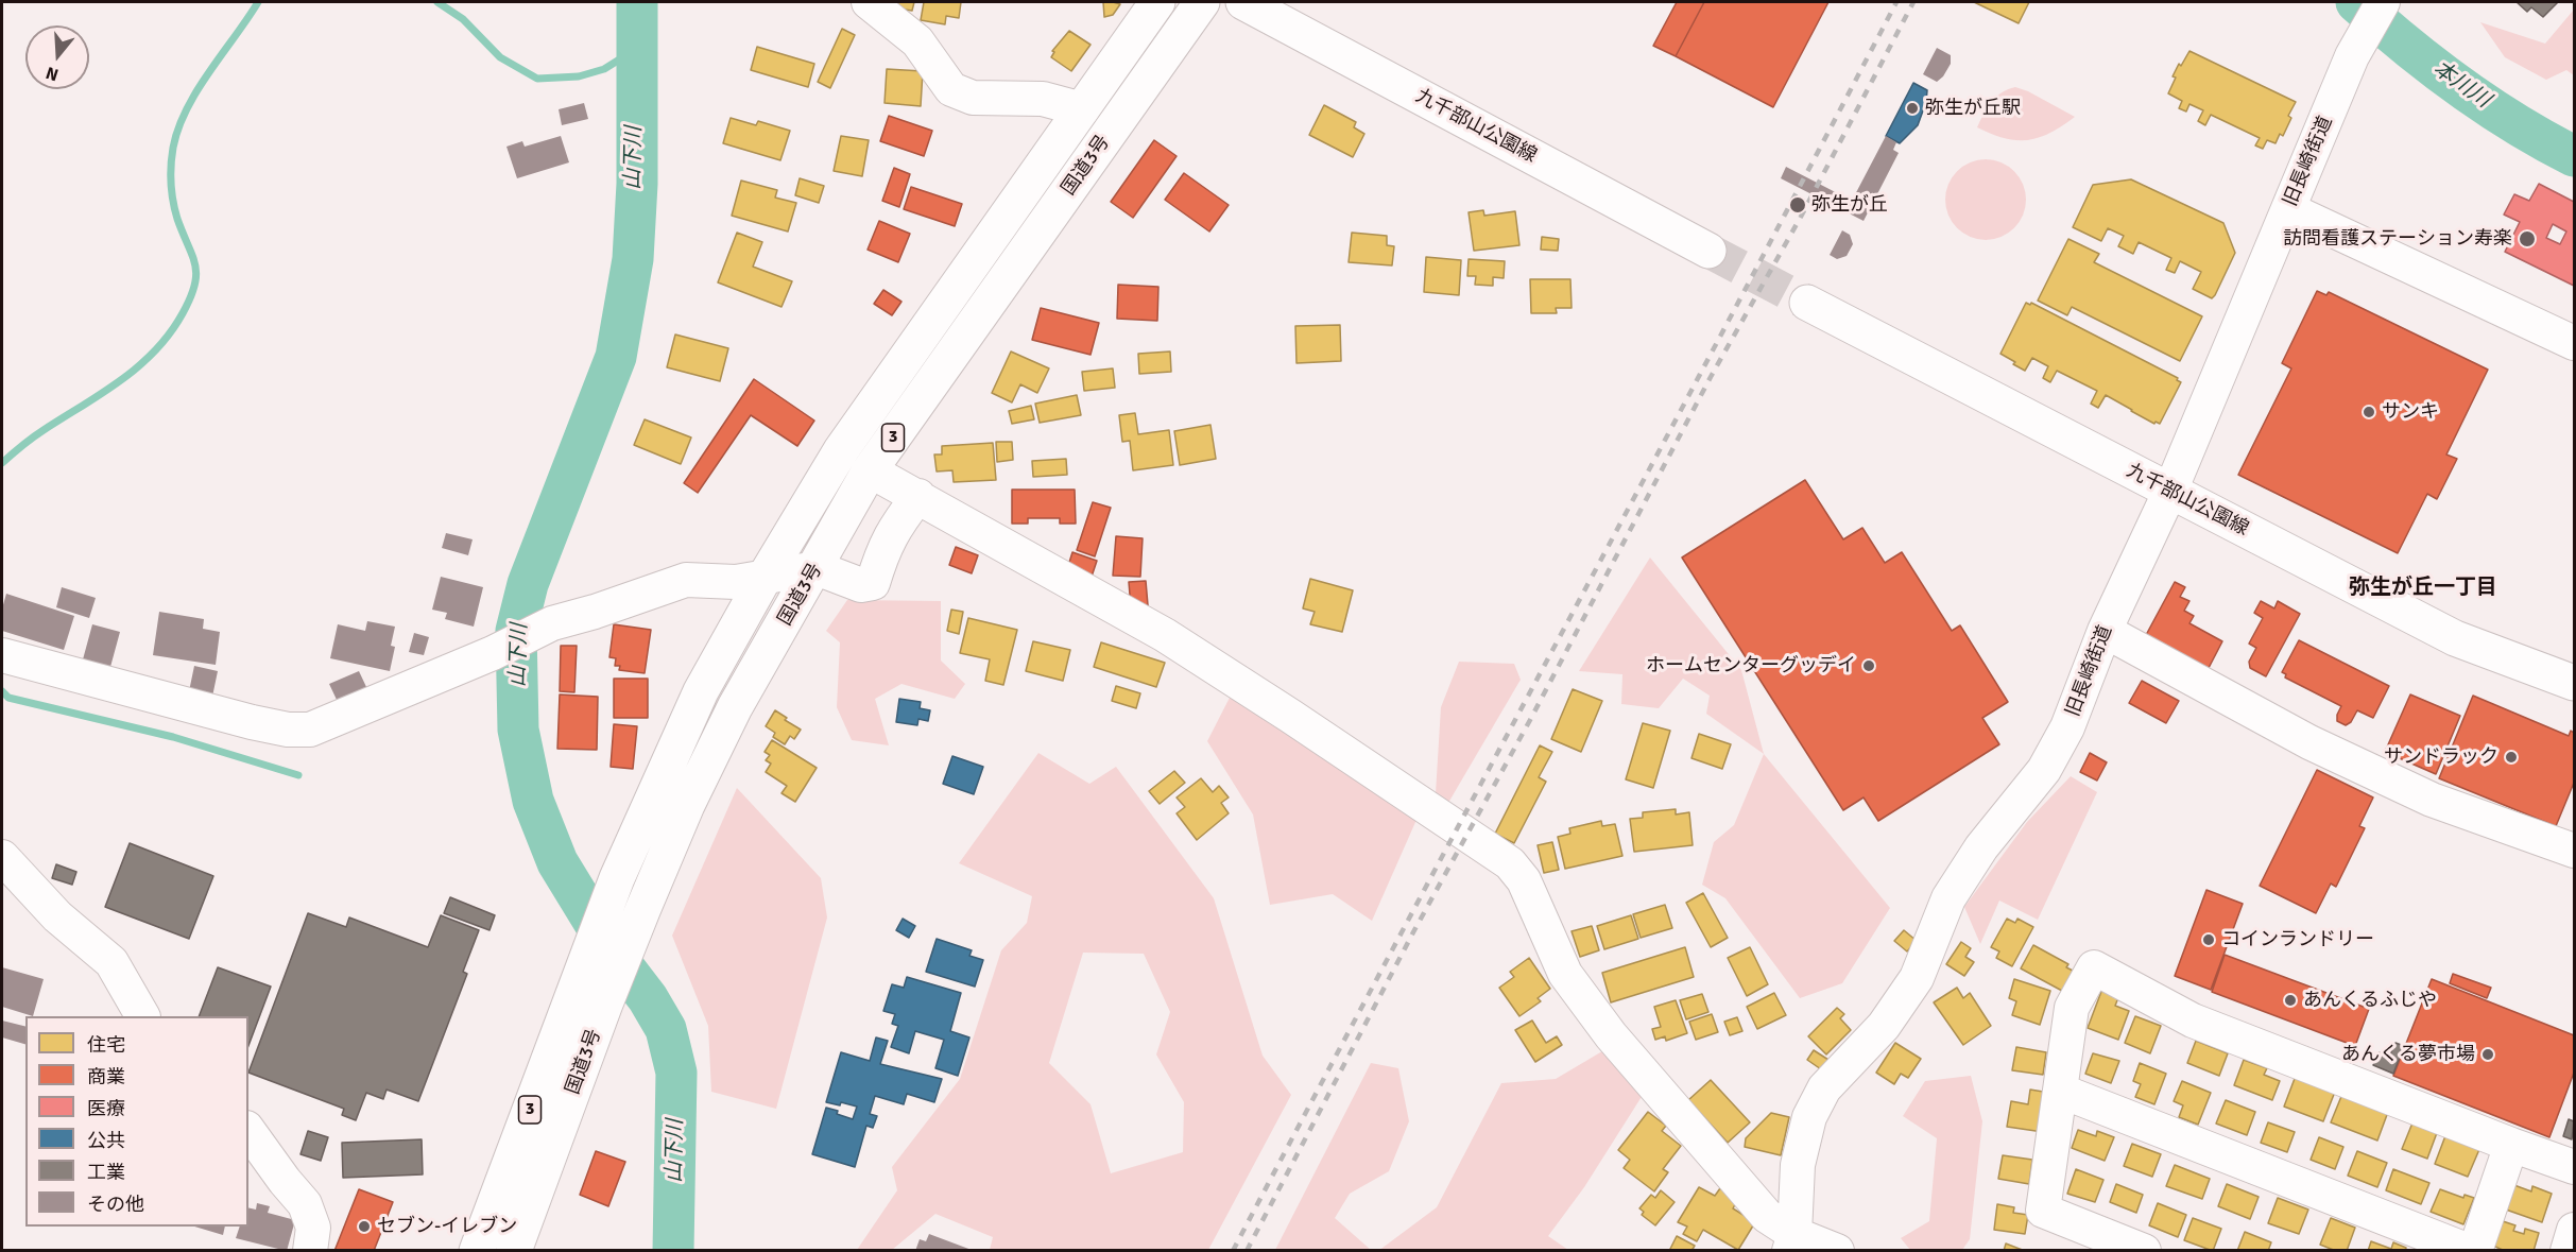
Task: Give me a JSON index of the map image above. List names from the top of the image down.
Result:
{
  "streets": {
    "main road": ["九千部山公園線", "国道3号", "3"],
    "street": ["旧長崎街道"]
  },
  "crossings": [
    ["九千部山公園線", "旧長崎街道"]
  ],
  "districts": ["弥生が丘一丁目"],
  "water": ["本川川", "山下川"],
  "places": [
    "弥生が丘駅",
    "弥生が丘",
    "訪問看護ステーション寿楽",
    "サンキ",
    "ホームセンターグッデイ",
    "サンドラック",
    "コインランドリー",
    "あんくるふじや",
    "あんくる夢市場",
    "セブン-イレブン"
  ],
  "legend": [
    "住宅",
    "商業",
    "医療",
    "公共",
    "工業",
    "その他"
  ],
  "north": "bottom"
}
